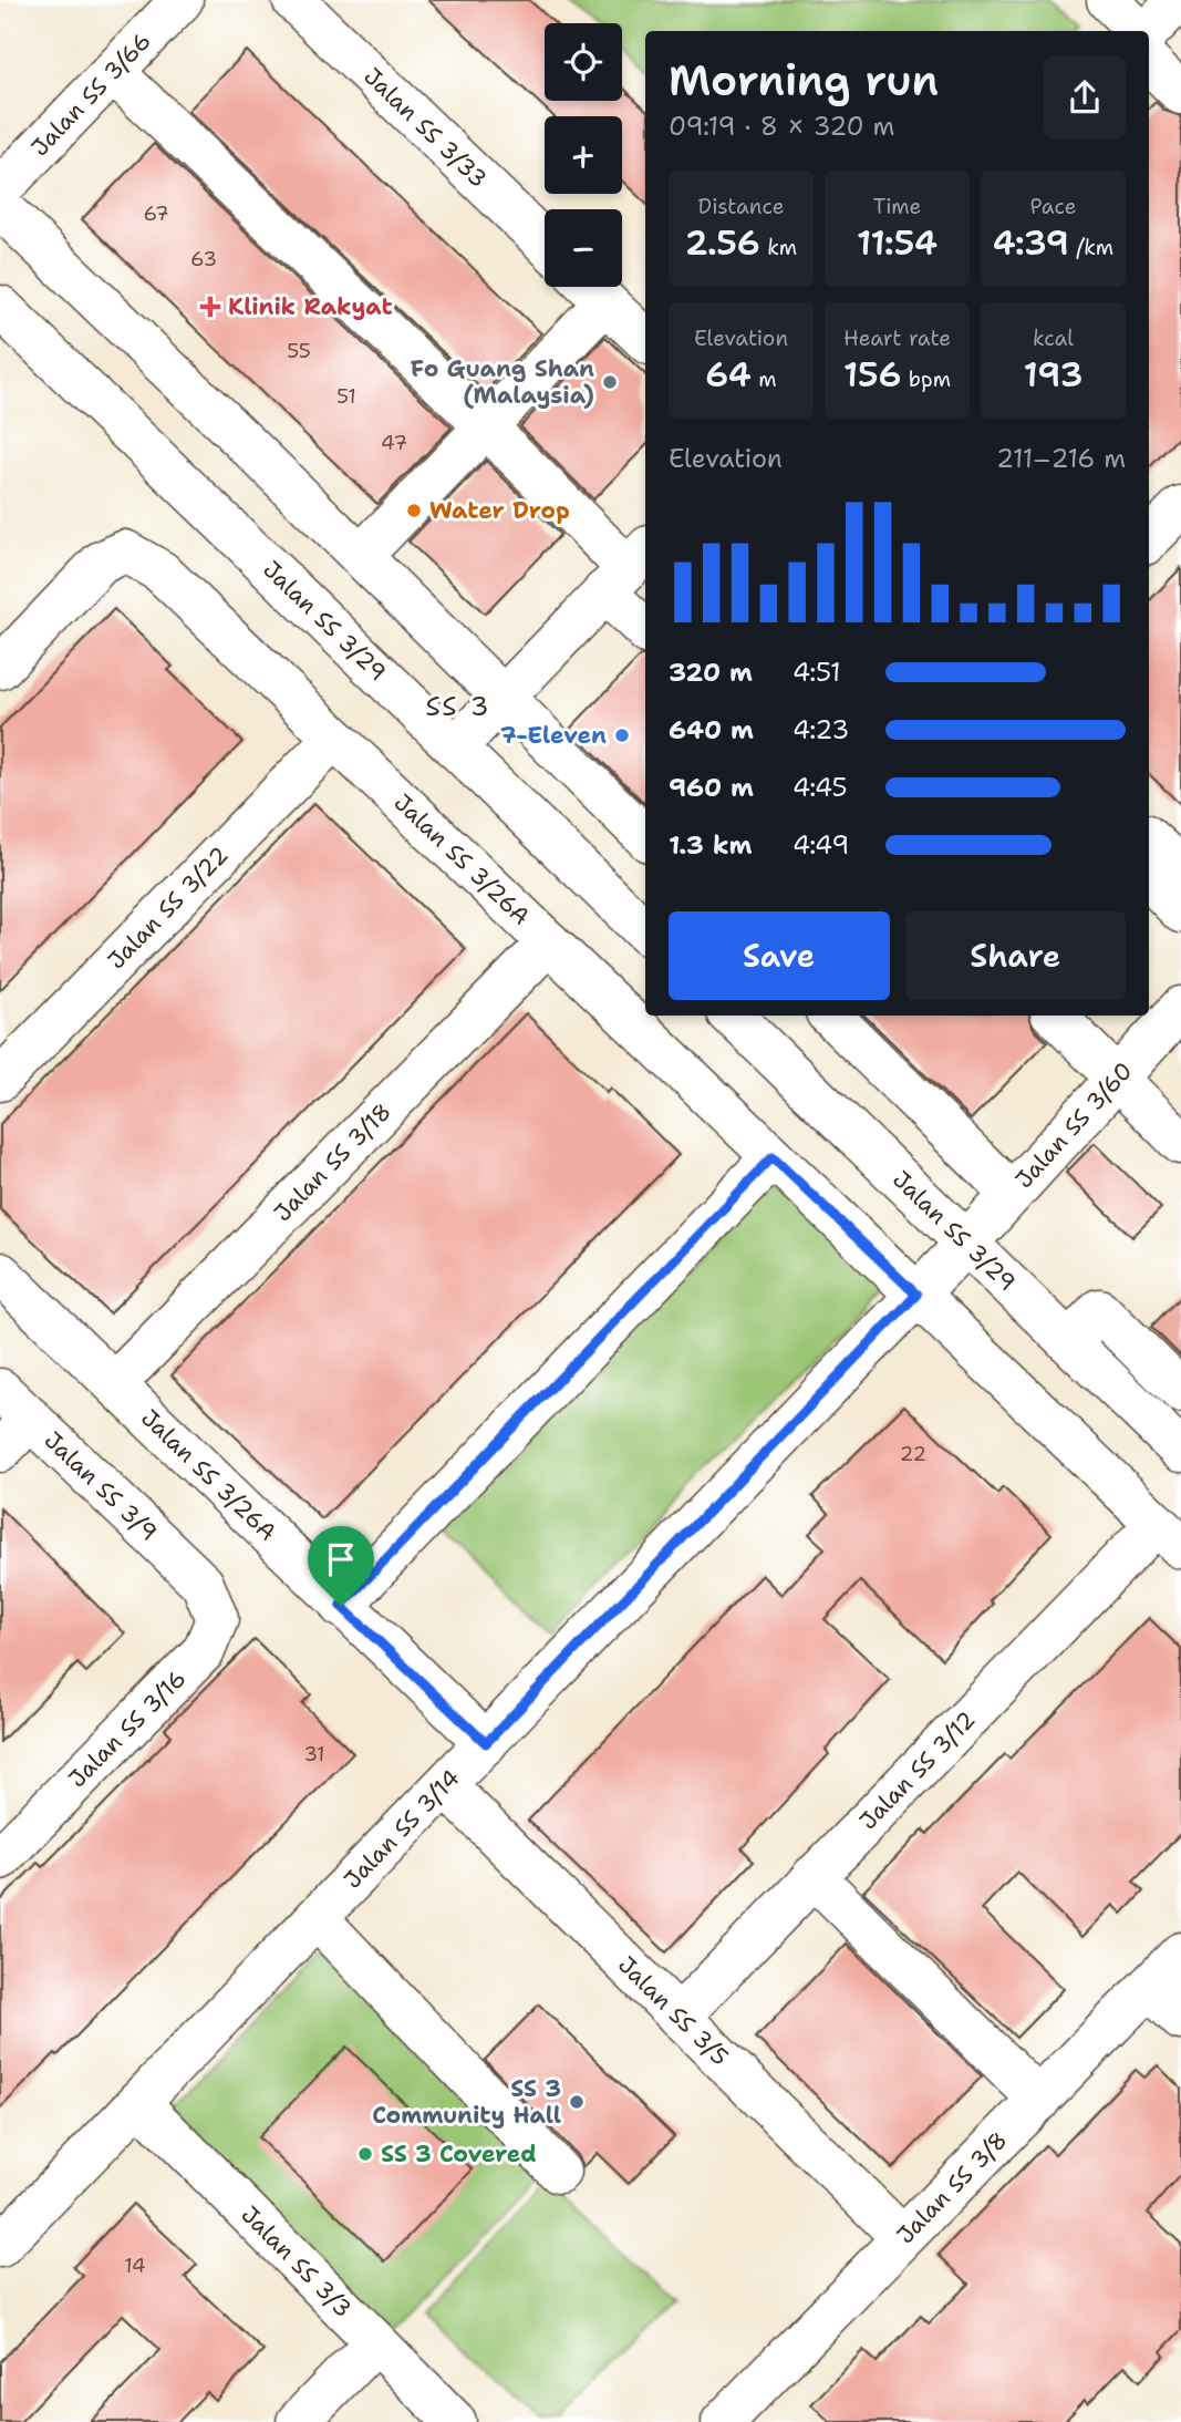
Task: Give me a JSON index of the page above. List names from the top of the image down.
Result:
{
  "streets": {
    "street": [
      "Jalan SS 3/66",
      "Jalan SS 3/33",
      "Jalan SS 3/29",
      "Jalan SS 3/26A",
      "Jalan SS 3/22",
      "Jalan SS 3/60",
      "Jalan SS 3/18",
      "Jalan SS 3/9",
      "Jalan SS 3/16",
      "Jalan SS 3/12",
      "Jalan SS 3/14",
      "Jalan SS 3/5",
      "Jalan SS 3/8",
      "Jalan SS 3/3"
    ]
  },
  "crossings": [
    ["Jalan SS 3/29", "Jalan SS 3/60"],
    ["Jalan SS 3/29", "Jalan SS 3/14"],
    ["Jalan SS 3/26A", "Jalan SS 3/22"],
    ["Jalan SS 3/26A", "Jalan SS 3/18"],
    ["Jalan SS 3/26A", "Jalan SS 3/12"],
    ["Jalan SS 3/26A", "Jalan SS 3/14"],
    ["Jalan SS 3/60", "Jalan SS 3/14"],
    ["Jalan SS 3/9", "Jalan SS 3/16"],
    ["Jalan SS 3/12", "Jalan SS 3/5"],
    ["Jalan SS 3/14", "Jalan SS 3/5"],
    ["Jalan SS 3/14", "Jalan SS 3/3"],
    ["Jalan SS 3/5", "Jalan SS 3/8"]
  ],
  "districts": ["SS 3"],
  "places": {
    "health": ["Klinik Rakyat"],
    "other": [
      "Fo Guang Shan (Malaysia)",
      "Water Drop",
      "7-Eleven",
      "SS 3 Community Hall",
      "SS 3 Covered"
    ]
  },
  "house_numbers": [
    "67",
    "63",
    "55",
    "51",
    "47",
    "22",
    "31",
    "14"
  ],
  "page": {
    "map_buttons": ["+", "−"],
    "heading": ["Morning run", "09:19 · 8 × 320 m"],
    "stats": [
      ["Distance", "2.56 km"],
      ["Time", "11:54"],
      ["Pace", "4:39 /km"],
      ["Elevation", "64 m"],
      ["Heart rate", "156 bpm"],
      ["kcal", "193"]
    ],
    "chart": ["Elevation", "211–216 m"],
    "list": [
      {
        "name": "320 m",
        "note": "4:51"
      },
      {
        "name": "640 m",
        "note": "4:23"
      },
      {
        "name": "960 m",
        "note": "4:45"
      },
      {
        "name": "1.3 km",
        "note": "4:49"
      }
    ],
    "buttons": ["Save", "Share"]
  }
}
